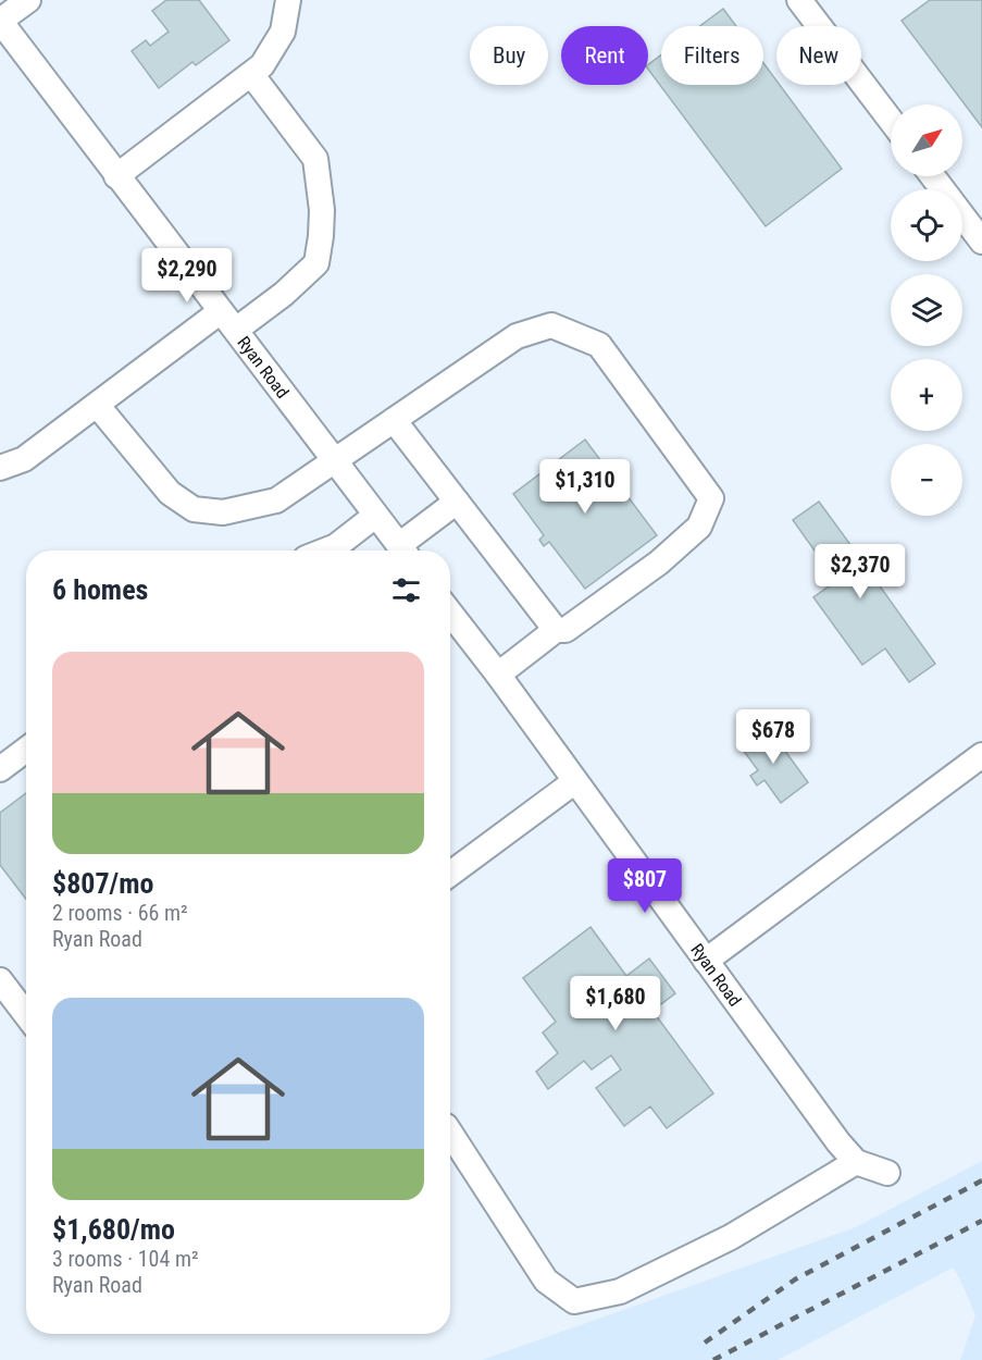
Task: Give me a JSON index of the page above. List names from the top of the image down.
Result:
{
  "streets": {
    "street": ["Ryan Road"]
  },
  "north": "top right",
  "page": {
    "chip": [
      "Buy",
      "Rent",
      "Filters",
      "New"
    ],
    "map_buttons": ["+", "−"],
    "price": [
      "$2,290",
      "$1,310",
      "$2,370",
      "$678",
      "$807",
      "$1,680"
    ],
    "heading": "6 homes",
    "list": [
      {
        "name": "$807/mo",
        "note": "2 rooms · 66 m² · Ryan Road"
      },
      {
        "name": "$1,680/mo",
        "note": "3 rooms · 104 m² · Ryan Road"
      }
    ]
  }
}
